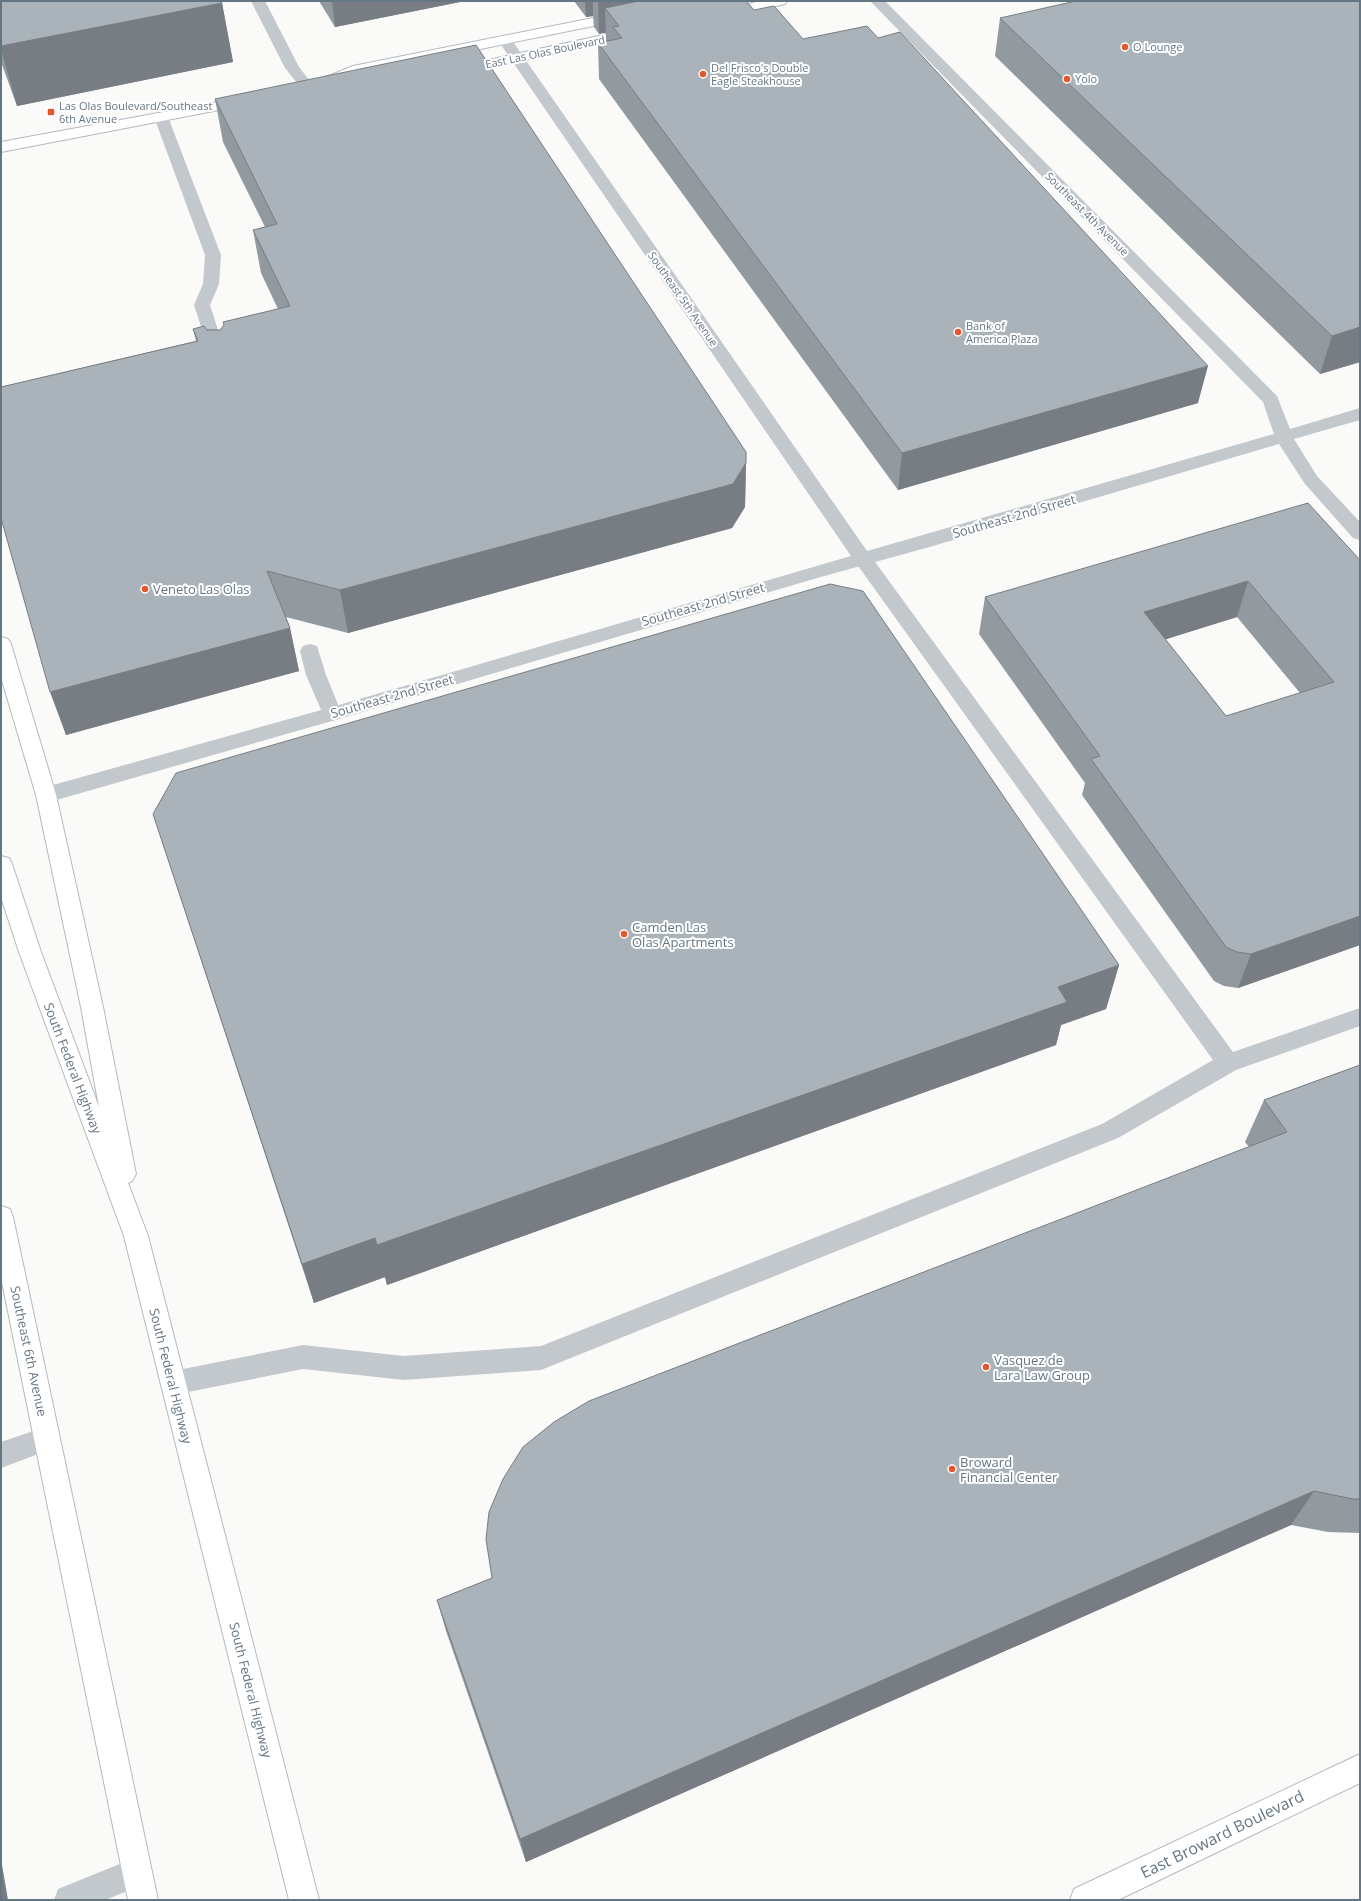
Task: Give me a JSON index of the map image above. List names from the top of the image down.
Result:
{
  "streets": {
    "main road": [
      "East Las Olas Boulevard",
      "South Federal Highway",
      "Southeast 6th Avenue",
      "East Broward Boulevard"
    ],
    "street": ["Southeast 4th Avenue", "Southeast 5th Avenue", "Southeast 2nd Street"]
  },
  "crossings": [
    ["East Las Olas Boulevard", "Southeast 5th Avenue"],
    ["Southeast 4th Avenue", "Southeast 2nd Street"],
    ["Southeast 5th Avenue", "Southeast 2nd Street"]
  ],
  "places": {
    "other": [
      "O Lounge",
      "Del Frisco's Double Eagle Steakhouse",
      "Yolo",
      "Bank of America Plaza",
      "Veneto Las Olas",
      "Camden Las Olas Apartments",
      "Vasquez de Lara Law Group",
      "Broward Financial Center"
    ],
    "transit": ["Las Olas Boulevard/Southeast 6th Avenue"]
  }
}
